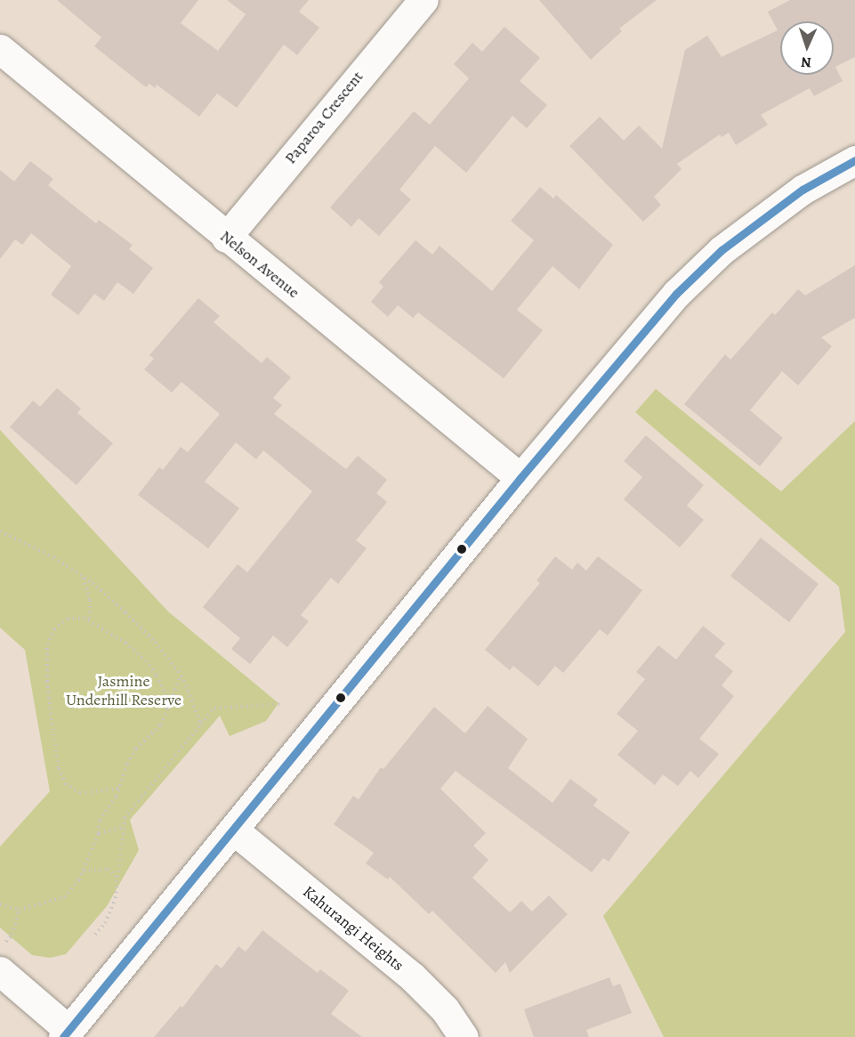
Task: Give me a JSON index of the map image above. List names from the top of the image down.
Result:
{
  "streets": {
    "street": ["Paparoa Crescent", "Nelson Avenue", "Kahurangi Heights"]
  },
  "crossings": [
    ["Paparoa Crescent", "Nelson Avenue"]
  ],
  "parks": ["Jasmine Underhill Reserve"],
  "north": "bottom"
}
